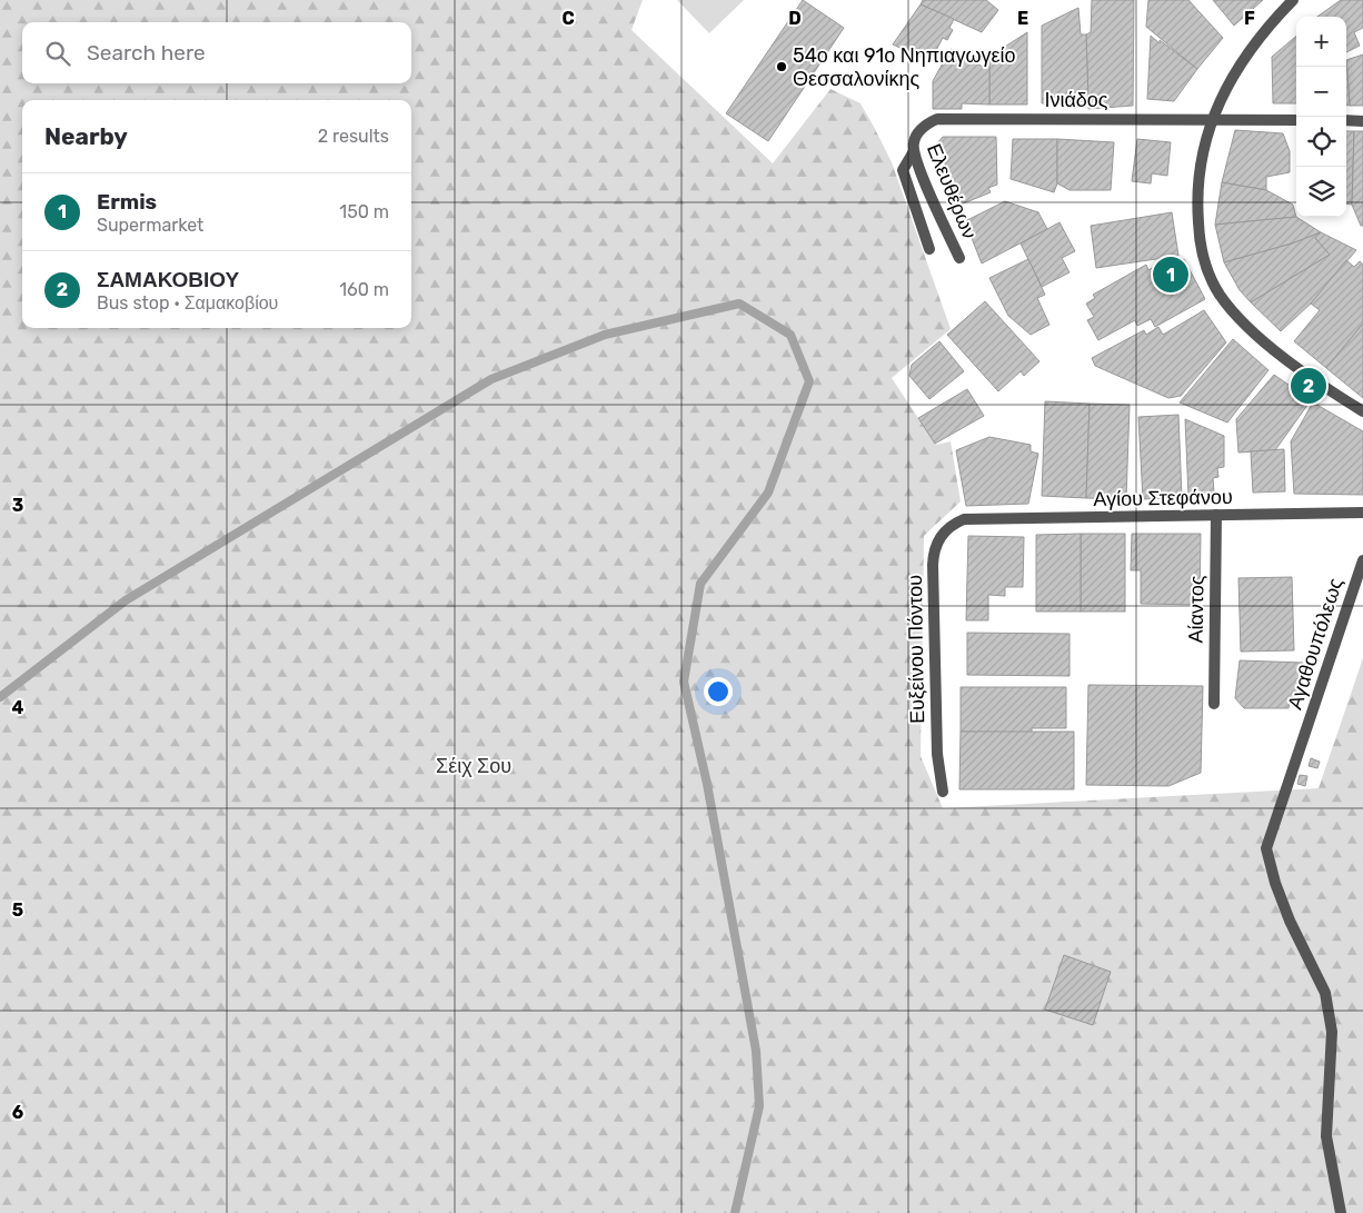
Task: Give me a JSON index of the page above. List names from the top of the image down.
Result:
{
  "streets": {
    "street": [
      "Ινιάδος",
      "Ελευθέρων",
      "Αγίου Στεφάνου",
      "Αίαντος",
      "Αγαθουπόλεως",
      "Ευξείνου Πόντου"
    ]
  },
  "crossings": [
    ["Ινιάδος", "Ελευθέρων"],
    ["Αγίου Στεφάνου", "Αίαντος"],
    ["Αγίου Στεφάνου", "Ευξείνου Πόντου"]
  ],
  "parks": ["Σέιχ Σου"],
  "places": ["54ο και 91ο Νηπιαγωγείο Θεσσαλονίκης"],
  "page": {
    "map_buttons": ["+", "−"],
    "search": "Search here",
    "heading": ["Nearby", "2 results"],
    "list": [
      {
        "mark": "1",
        "name": "Ermis",
        "note": "Supermarket",
        "value": "150 m"
      },
      {
        "mark": "2",
        "name": "ΣΑΜΑΚΟΒΙΟΥ",
        "note": "Bus stop · Σαμακοβίου",
        "value": "160 m"
      }
    ],
    "pins": ["1", "2"]
  },
  "grid": {
    "columns": [
      "C",
      "D",
      "E",
      "F"
    ],
    "rows": [
      "3",
      "4",
      "5",
      "6"
    ]
  }
}
